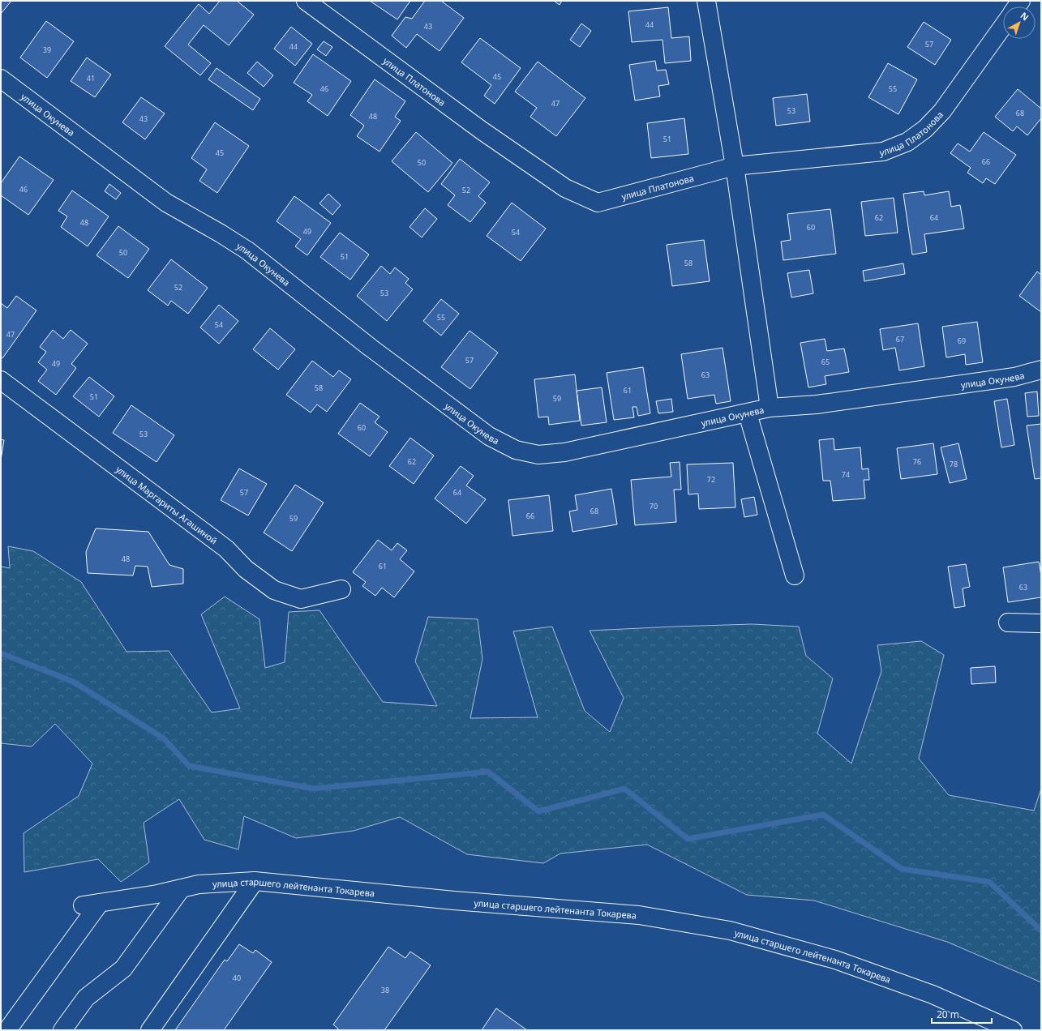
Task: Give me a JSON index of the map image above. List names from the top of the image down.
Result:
{
  "streets": {
    "street": [
      "улица Платонова",
      "улица Окунева",
      "улица Маргариты Агашиной",
      "улица старшего лейтенанта Токарева"
    ]
  },
  "house_numbers": [
    "44",
    "43",
    "57",
    "44",
    "39",
    "45",
    "41",
    "46",
    "55",
    "47",
    "53",
    "68",
    "48",
    "43",
    "51",
    "45",
    "66",
    "50",
    "46",
    "52",
    "62",
    "64",
    "48",
    "60",
    "49",
    "54",
    "50",
    "51",
    "58",
    "52",
    "53",
    "55",
    "54",
    "47",
    "67",
    "69",
    "57",
    "65",
    "49",
    "63",
    "58",
    "61",
    "51",
    "59",
    "60",
    "53",
    "62",
    "76",
    "78",
    "74",
    "72",
    "57",
    "64",
    "70",
    "68",
    "66",
    "59",
    "48",
    "61",
    "63",
    "40",
    "38"
  ],
  "scale_bar": "20 m",
  "north": "top right"
}
